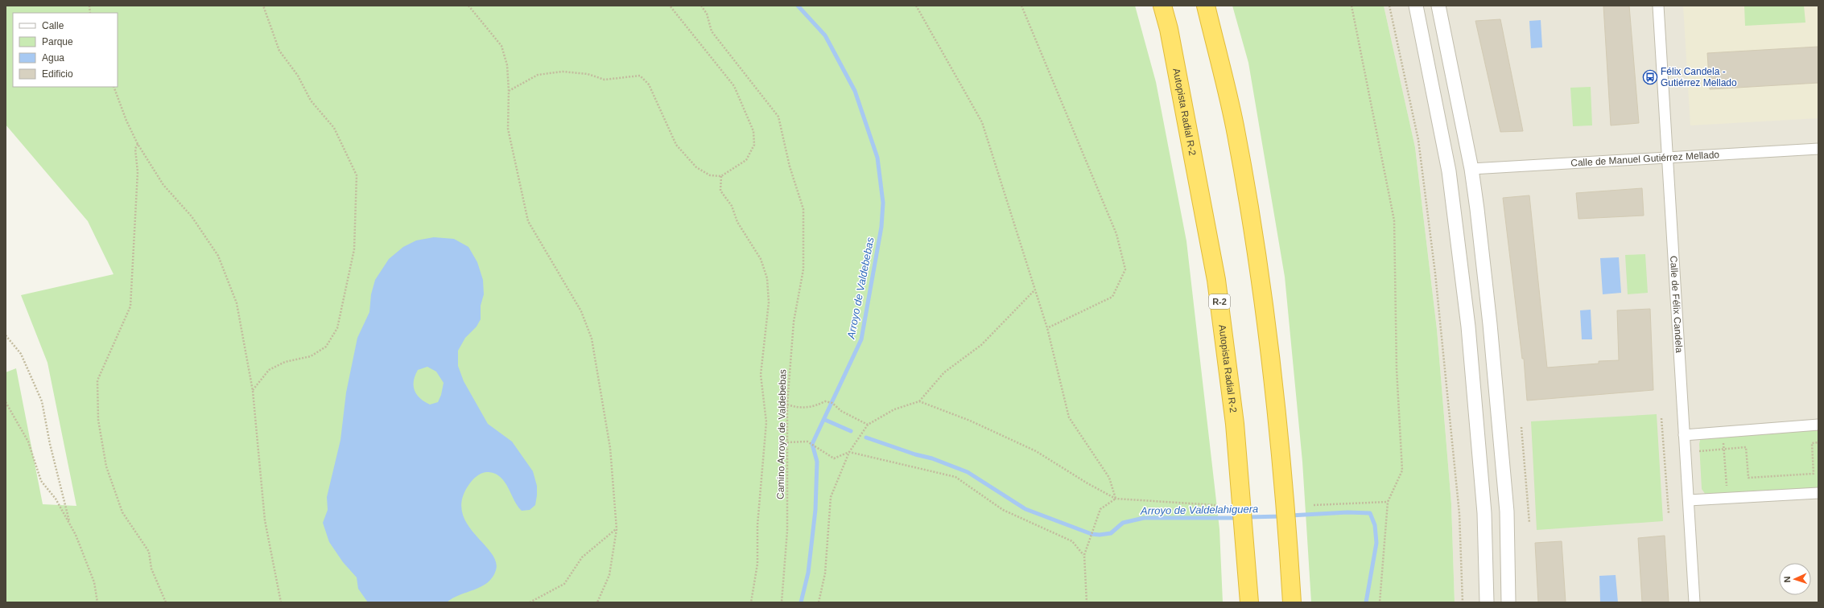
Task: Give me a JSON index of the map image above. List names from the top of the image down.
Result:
{
  "streets": {
    "highway": ["Autopista Radial R-2", "R-2"],
    "street": ["Calle de Manuel Gutiérrez Mellado", "Calle de Félix Candela"],
    "path": ["Camino Arroyo de Valdebebas"]
  },
  "crossings": [
    ["Calle de Manuel Gutiérrez Mellado", "Calle de Félix Candela"]
  ],
  "water": ["Arroyo de Valdebebas", "Arroyo de Valdelahiguera"],
  "places": {
    "bus stop": ["Félix Candela - Gutiérrez Mellado"]
  },
  "legend": [
    "Calle",
    "Parque",
    "Agua",
    "Edificio"
  ],
  "north": "left"
}
